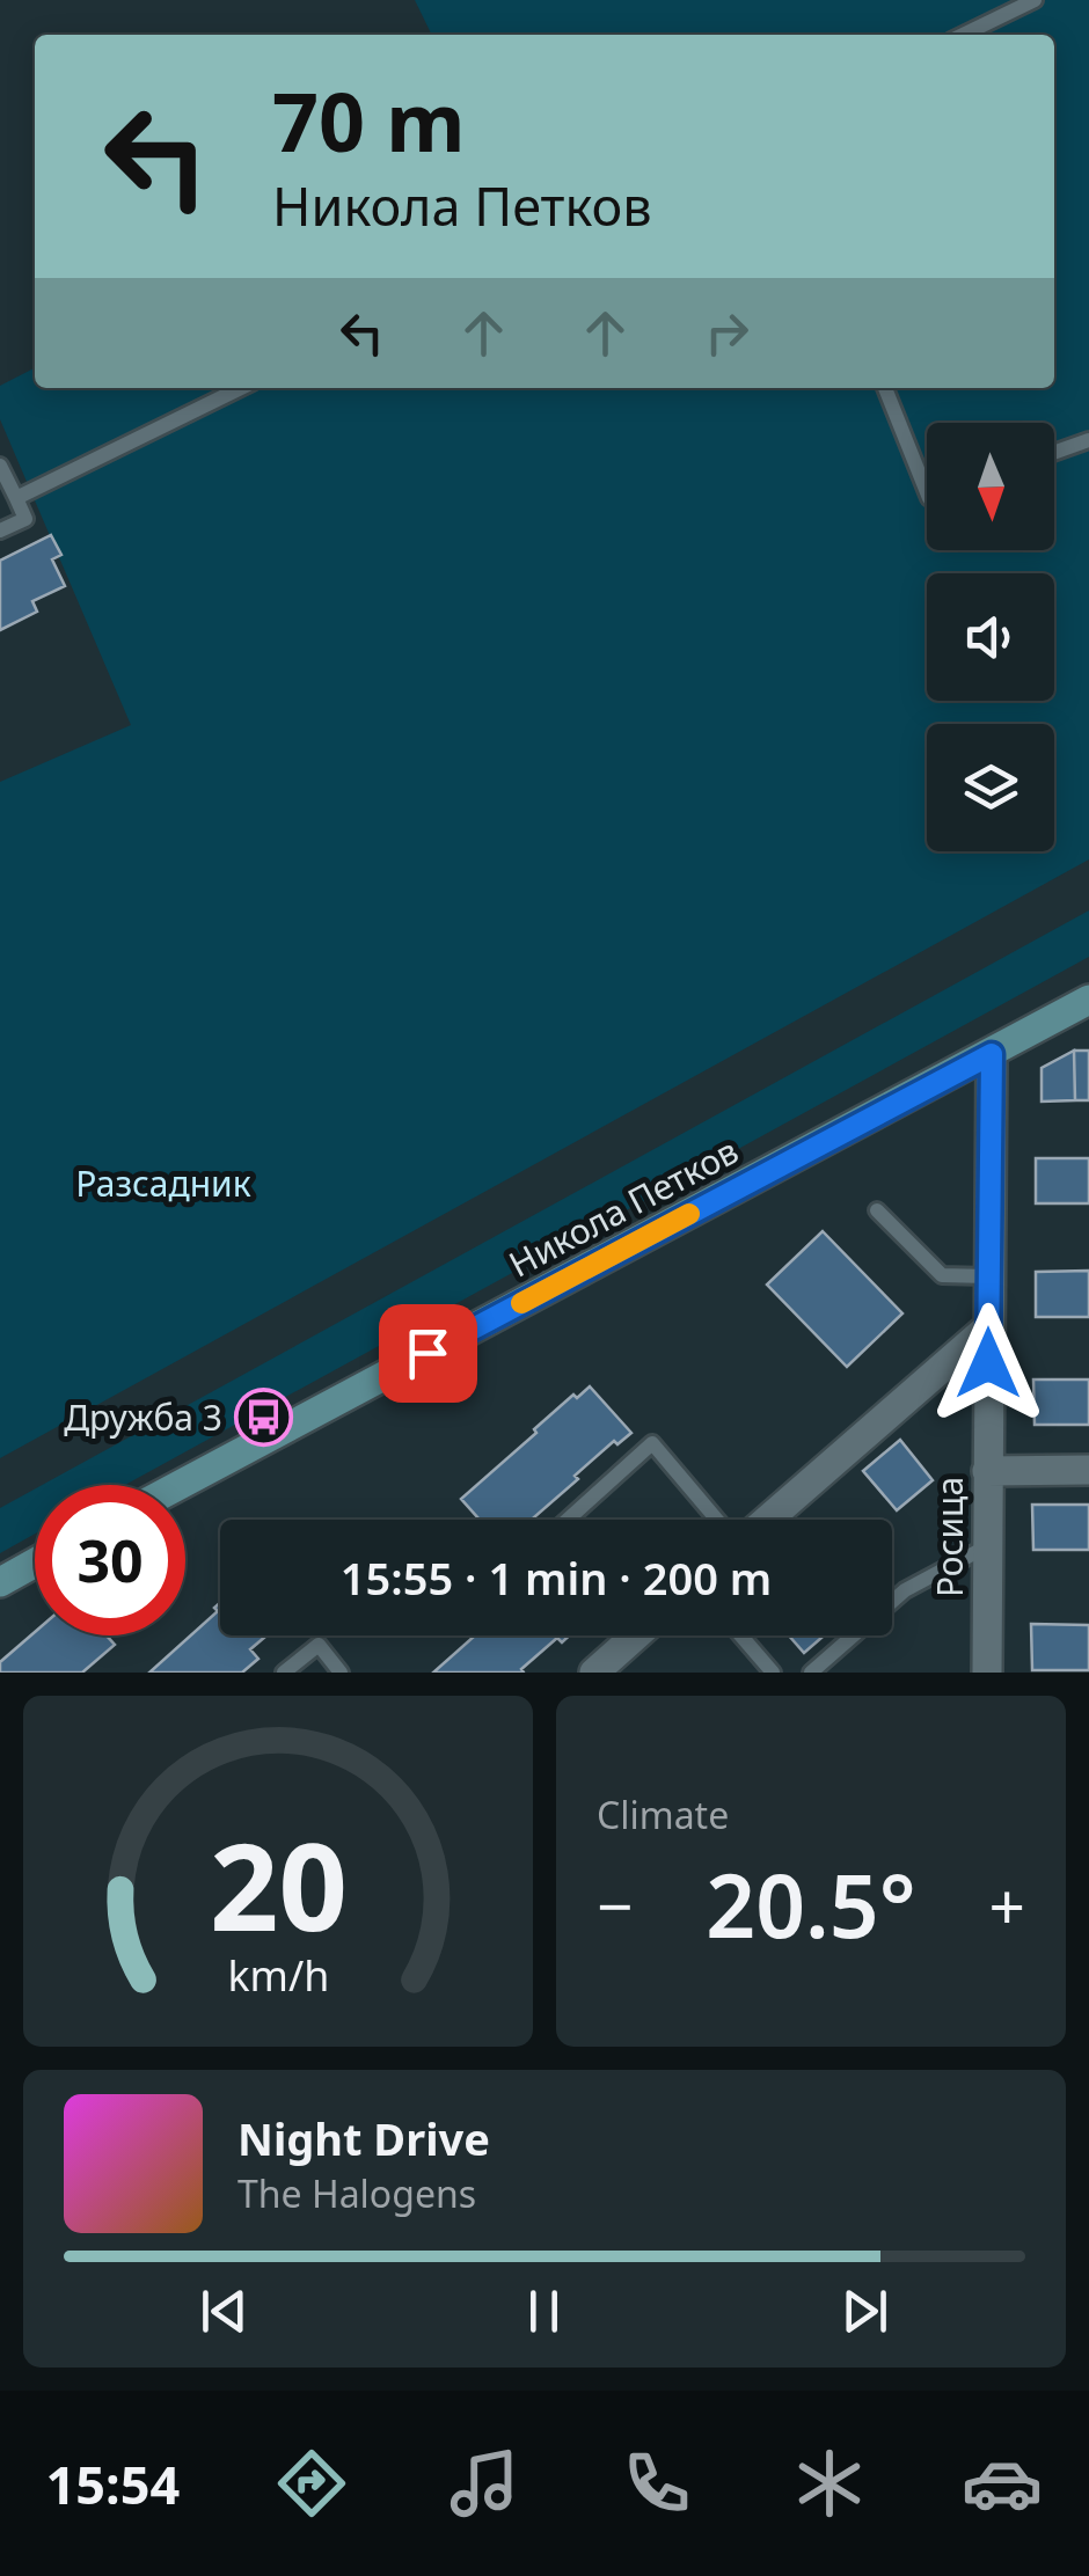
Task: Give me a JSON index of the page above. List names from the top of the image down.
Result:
{
  "streets": {
    "street": ["Никола Петков", "Росица"]
  },
  "crossings": [
    ["Никола Петков", "Росица"]
  ],
  "parks": ["Разсадник"],
  "places": {
    "bus stop": ["Дружба 3"]
  },
  "north": "bottom",
  "page": {
    "turn": ["70 m", "Никола Петков"],
    "limit": "30",
    "trip": "15:55 · 1 min · 200 m",
    "tile": "Climate",
    "heat": ["−", "20.5°", "+"],
    "song": ["Night Drive", "The Halogens"],
    "tabs": "15:54",
    "gauge": ["20", "km/h"]
  }
}
